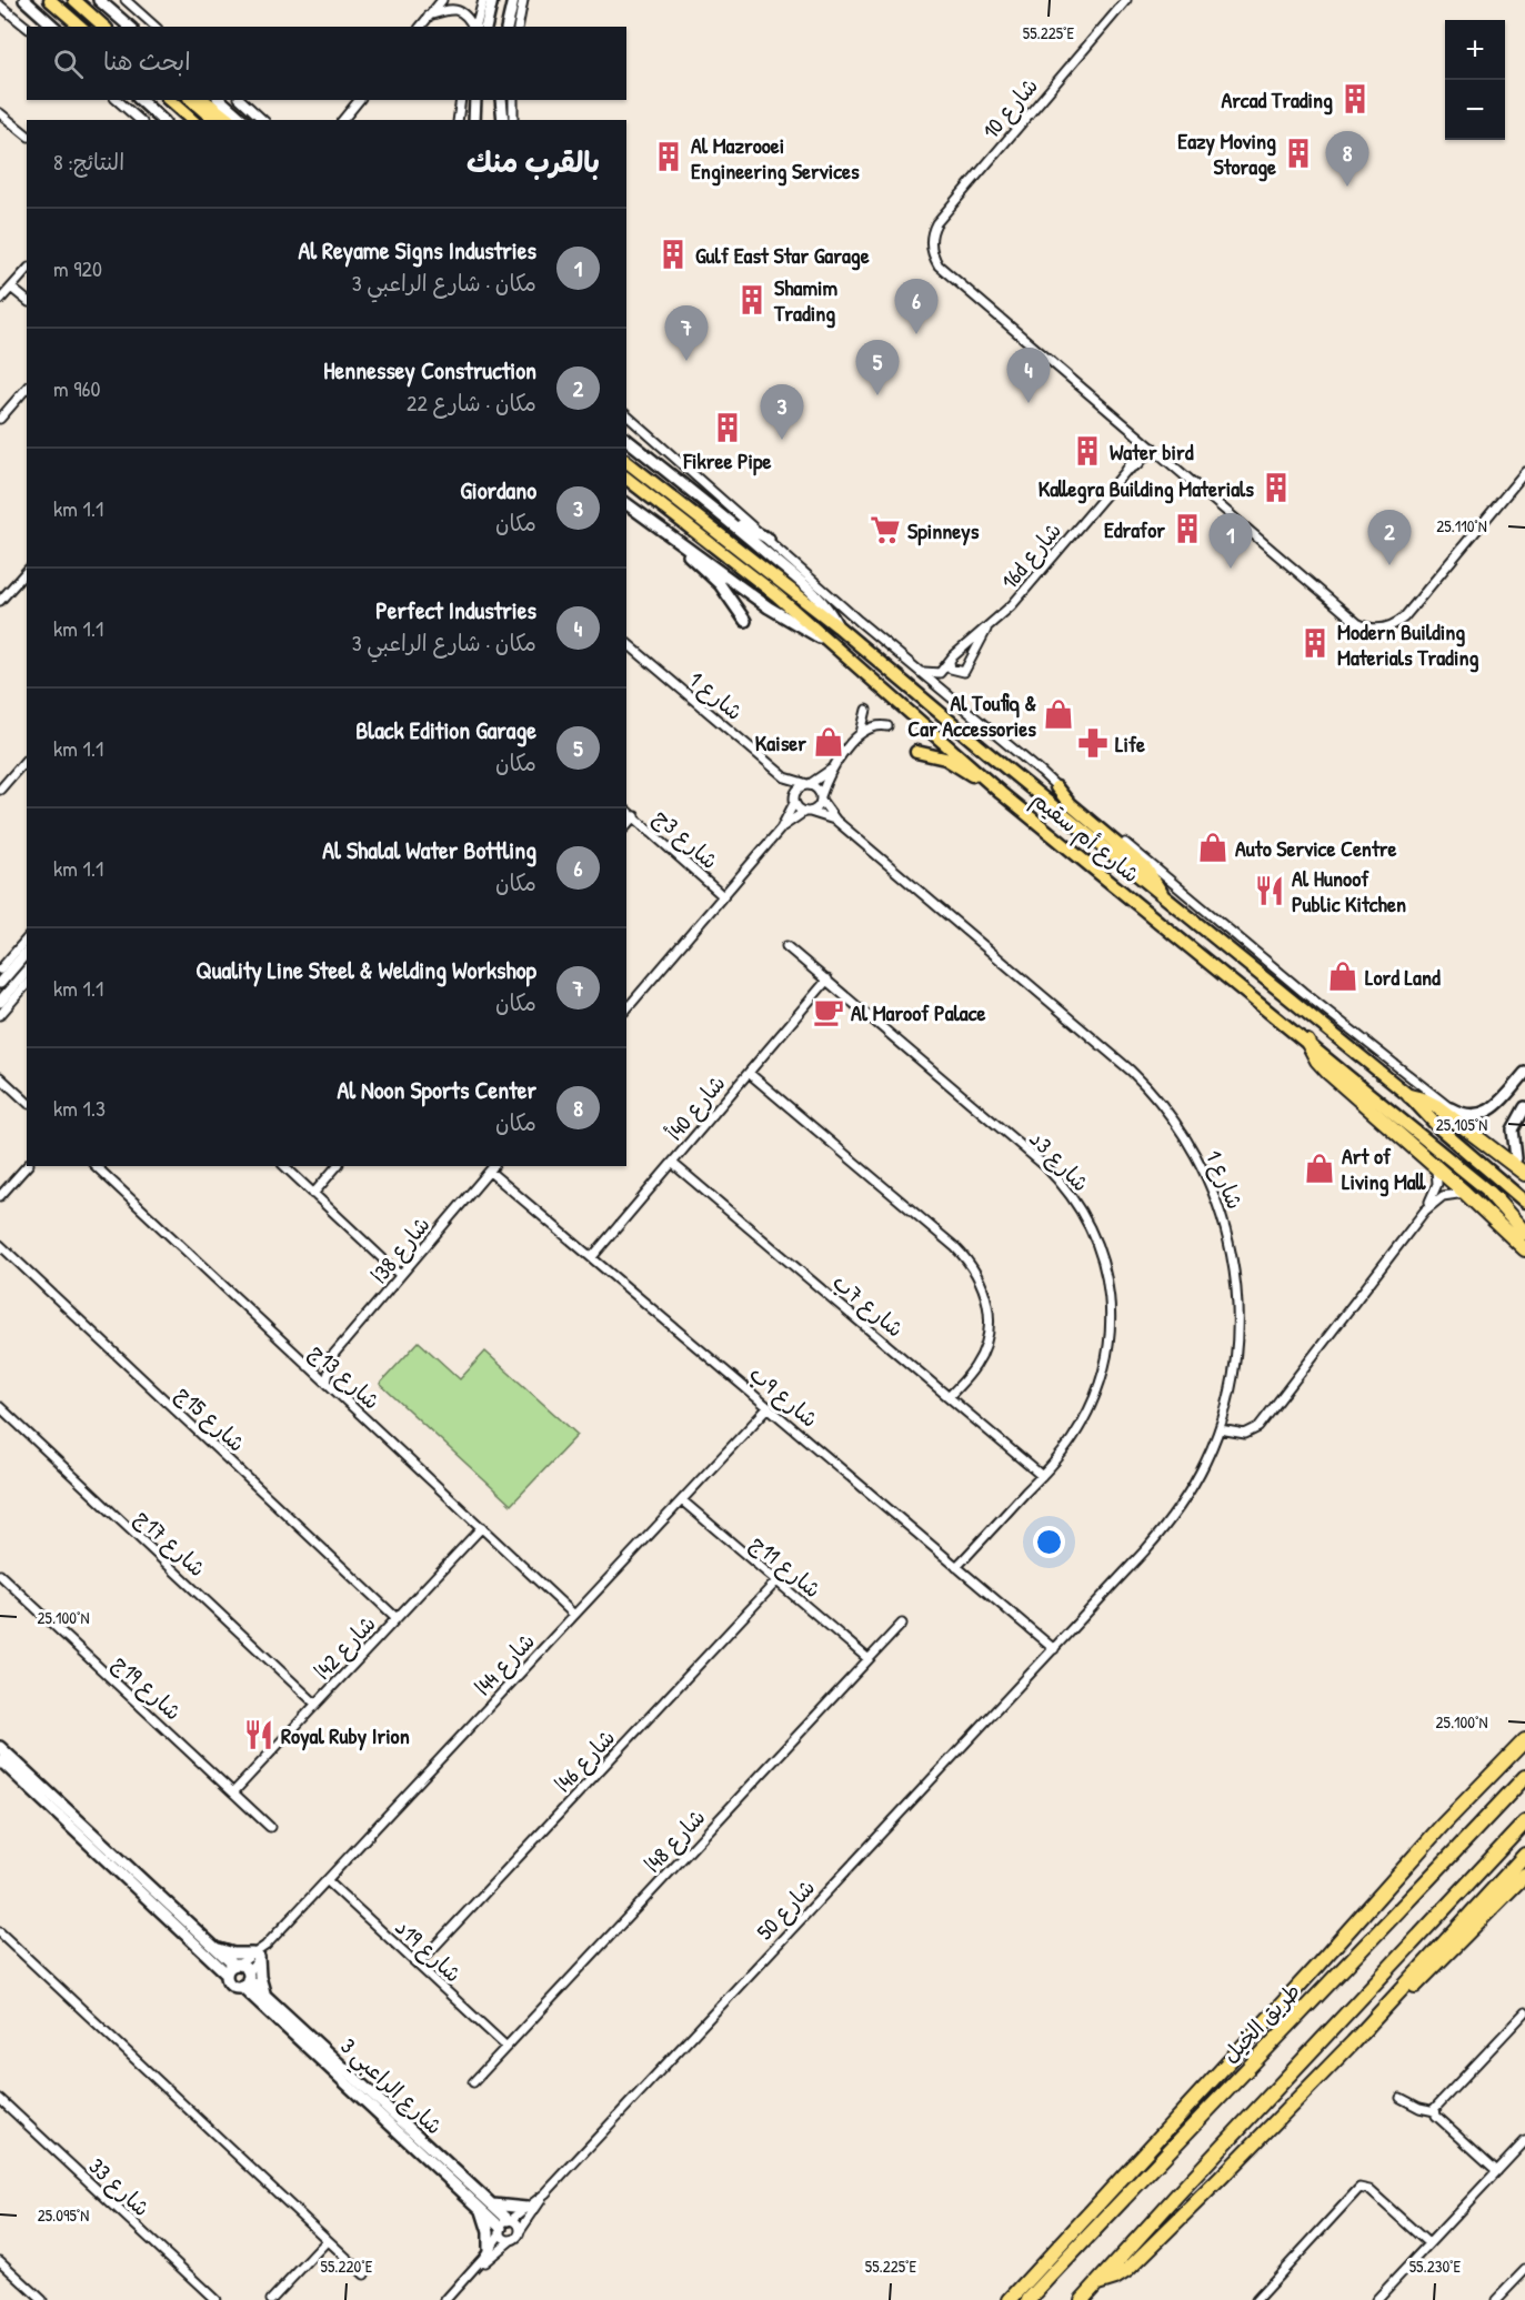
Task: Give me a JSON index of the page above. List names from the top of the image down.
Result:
{
  "streets": {
    "highway": ["طريق الخيل"],
    "main road": ["شارع أم سقيم"],
    "street": [
      "شارع 10",
      "16d شارع",
      "شارع 1",
      "شارع 3ج",
      "شارع 40أ",
      "شارع 3د",
      "شارع 38ا",
      "شارع 7ب",
      "شارع 13ج",
      "شارع 9ب",
      "شارع 15ج",
      "شارع 17ج",
      "شارع 11ج",
      "شارع 42ا",
      "شارع 44ا",
      "شارع 19ج",
      "شارع 46ا",
      "شارع 48ا",
      "شارع 50",
      "شارع 19د",
      "شارع الراعبي 3",
      "شارع 33"
    ]
  },
  "crossings": [
    ["شارع 10", "16d شارع"],
    ["شارع 1", "شارع 9ب"],
    ["شارع 1", "شارع 50"],
    ["شارع 40أ", "شارع 3د"],
    ["شارع 40أ", "شارع 7ب"],
    ["شارع 40أ", "شارع 9ب"],
    ["شارع 3د", "شارع 7ب"],
    ["شارع 3د", "شارع 9ب"],
    ["شارع 38ا", "شارع 13ج"],
    ["شارع 38ا", "شارع 9ب"],
    ["شارع 13ج", "شارع 42ا"],
    ["شارع 13ج", "شارع 44ا"],
    ["شارع 9ب", "شارع 44ا"],
    ["شارع 9ب", "شارع 50"],
    ["شارع 15ج", "شارع 42ا"],
    ["شارع 17ج", "شارع 42ا"],
    ["شارع 11ج", "شارع 44ا"],
    ["شارع 11ج", "شارع 46ا"],
    ["شارع 11ج", "شارع 48ا"],
    ["شارع 42ا", "شارع 19ج"],
    ["شارع 44ا", "شارع 19د"],
    ["شارع 44ا", "شارع الراعبي 3"],
    ["شارع 46ا", "شارع 19د"],
    ["شارع 48ا", "شارع 19د"],
    ["شارع 50", "شارع الراعبي 3"]
  ],
  "places": {
    "building": [
      "Arcad Trading",
      "Eazy Moving Storage",
      "Al Mazrooei Engineering Services",
      "Gulf East Star Garage",
      "Shamim Trading",
      "Fikree Pipe",
      "Water bird",
      "Kallegra Building Materials",
      "Edrafor",
      "Modern Building Materials Trading"
    ],
    "supermarket": ["Spinneys"],
    "shop": [
      "Al Toufiq & Car Accessories",
      "Kaiser",
      "Auto Service Centre",
      "Lord Land",
      "Art of Living Mall"
    ],
    "pharmacy": ["Life"],
    "restaurant": ["Al Hunoof Public Kitchen", "Royal Ruby Irion"],
    "cafe": ["Al Maroof Palace"]
  },
  "page": {
    "map_buttons": ["+", "−"],
    "search": "ابحث هنا",
    "heading": ["بالقرب منك", "النتائج: 8"],
    "pins": [
      "8",
      "6",
      "7",
      "5",
      "4",
      "3",
      "2",
      "1"
    ],
    "list": [
      {
        "mark": "1",
        "name": "Al Reyame Signs Industries",
        "note": "مكان · شارع الراعبي 3",
        "value": "920 m"
      },
      {
        "mark": "2",
        "name": "Hennessey Construction",
        "note": "مكان · شارع 22",
        "value": "960 m"
      },
      {
        "mark": "3",
        "name": "Giordano",
        "note": "مكان",
        "value": "1.1 km"
      },
      {
        "mark": "4",
        "name": "Perfect Industries",
        "note": "مكان · شارع الراعبي 3",
        "value": "1.1 km"
      },
      {
        "mark": "5",
        "name": "Black Edition Garage",
        "note": "مكان",
        "value": "1.1 km"
      },
      {
        "mark": "6",
        "name": "Al Shalal Water Bottling",
        "note": "مكان",
        "value": "1.1 km"
      },
      {
        "mark": "7",
        "name": "Quality Line Steel & Welding Workshop",
        "note": "مكان",
        "value": "1.1 km"
      },
      {
        "mark": "8",
        "name": "Al Noon Sports Center",
        "note": "مكان",
        "value": "1.3 km"
      }
    ]
  },
  "coordinates": [
    "55.225°E",
    "25.110°N",
    "25.105°N",
    "25.100°N",
    "25.095°N",
    "55.220°E",
    "55.230°E"
  ]
}
